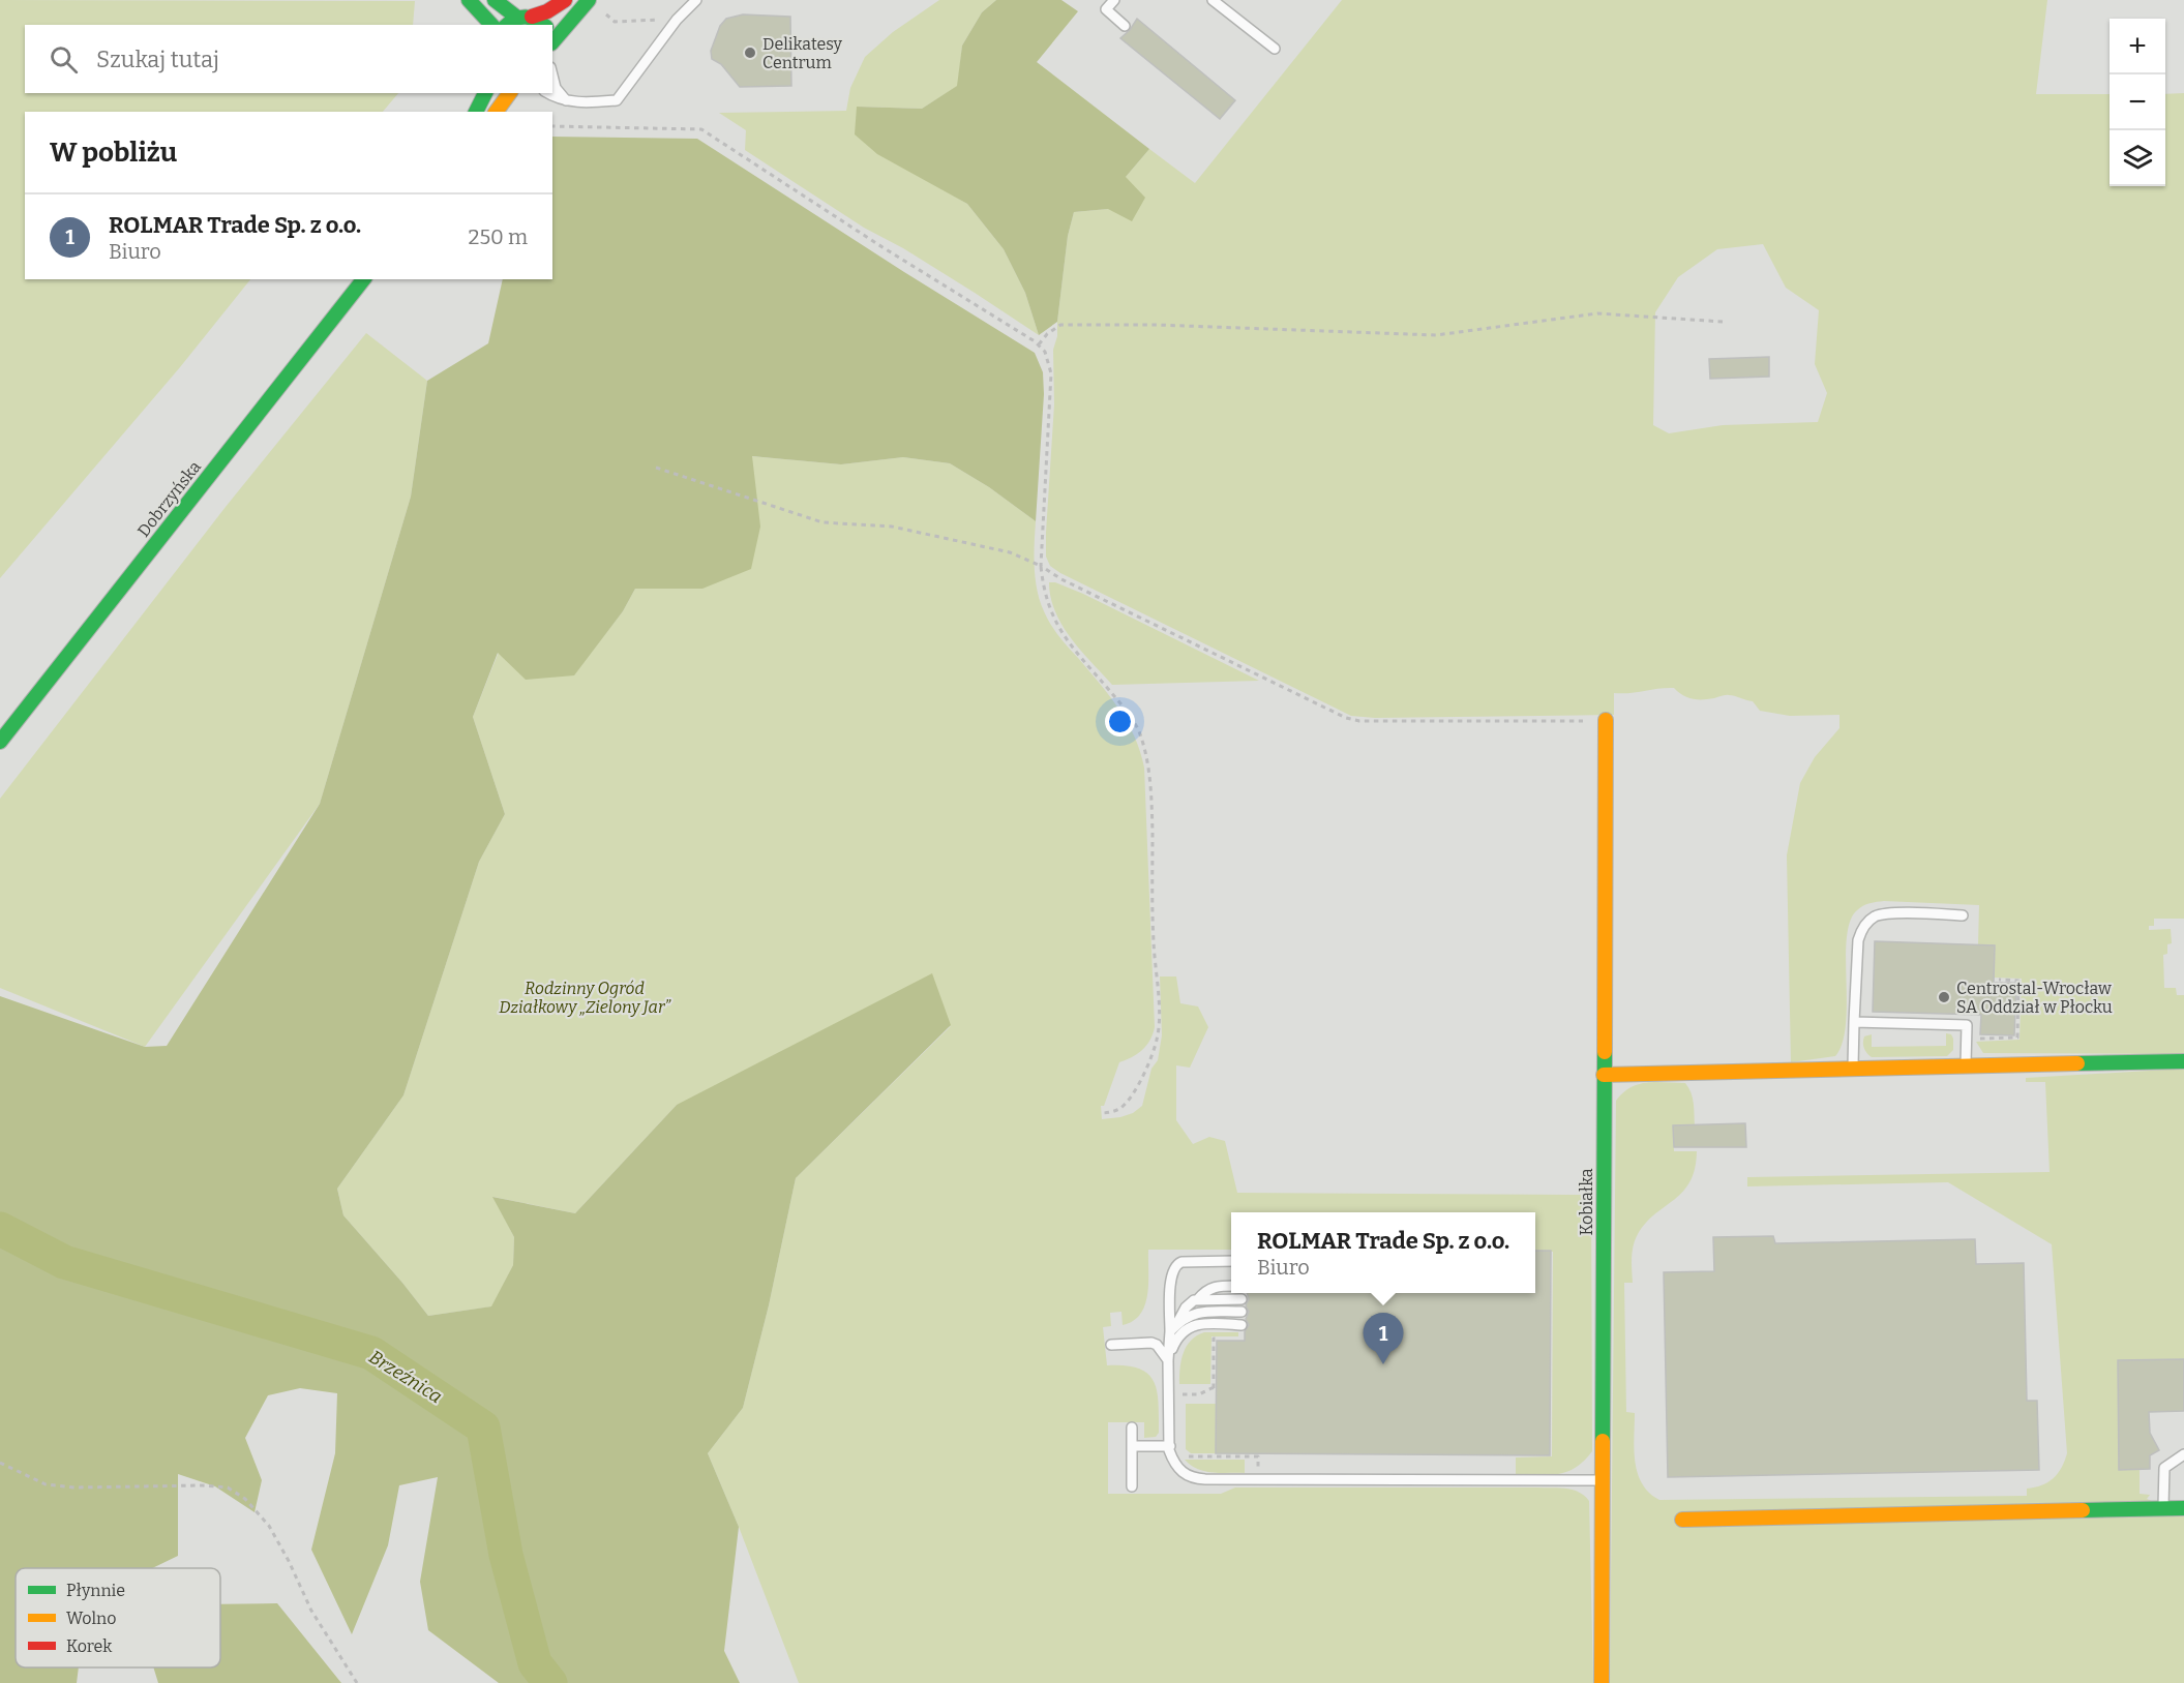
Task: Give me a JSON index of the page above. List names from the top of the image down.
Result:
{
  "streets": {
    "street": ["Dobrzyńska", "Kobiałka"]
  },
  "water": ["Brzeźnica"],
  "parks": ["Rodzinny Ogród Działkowy „Zielony Jar”"],
  "places": ["Delikatesy Centrum", "Centrostal-Wrocław SA Oddział w Płocku"],
  "legend": ["Płynnie", "Wolno", "Korek"],
  "page": {
    "map_buttons": ["+", "−"],
    "search": "Szukaj tutaj",
    "heading": "W pobliżu",
    "list": [
      {
        "mark": "1",
        "name": "ROLMAR Trade Sp. z o.o.",
        "note": "Biuro",
        "value": "250 m"
      }
    ],
    "popup": ["ROLMAR Trade Sp. z o.o.", "Biuro"],
    "pins": "1"
  }
}
